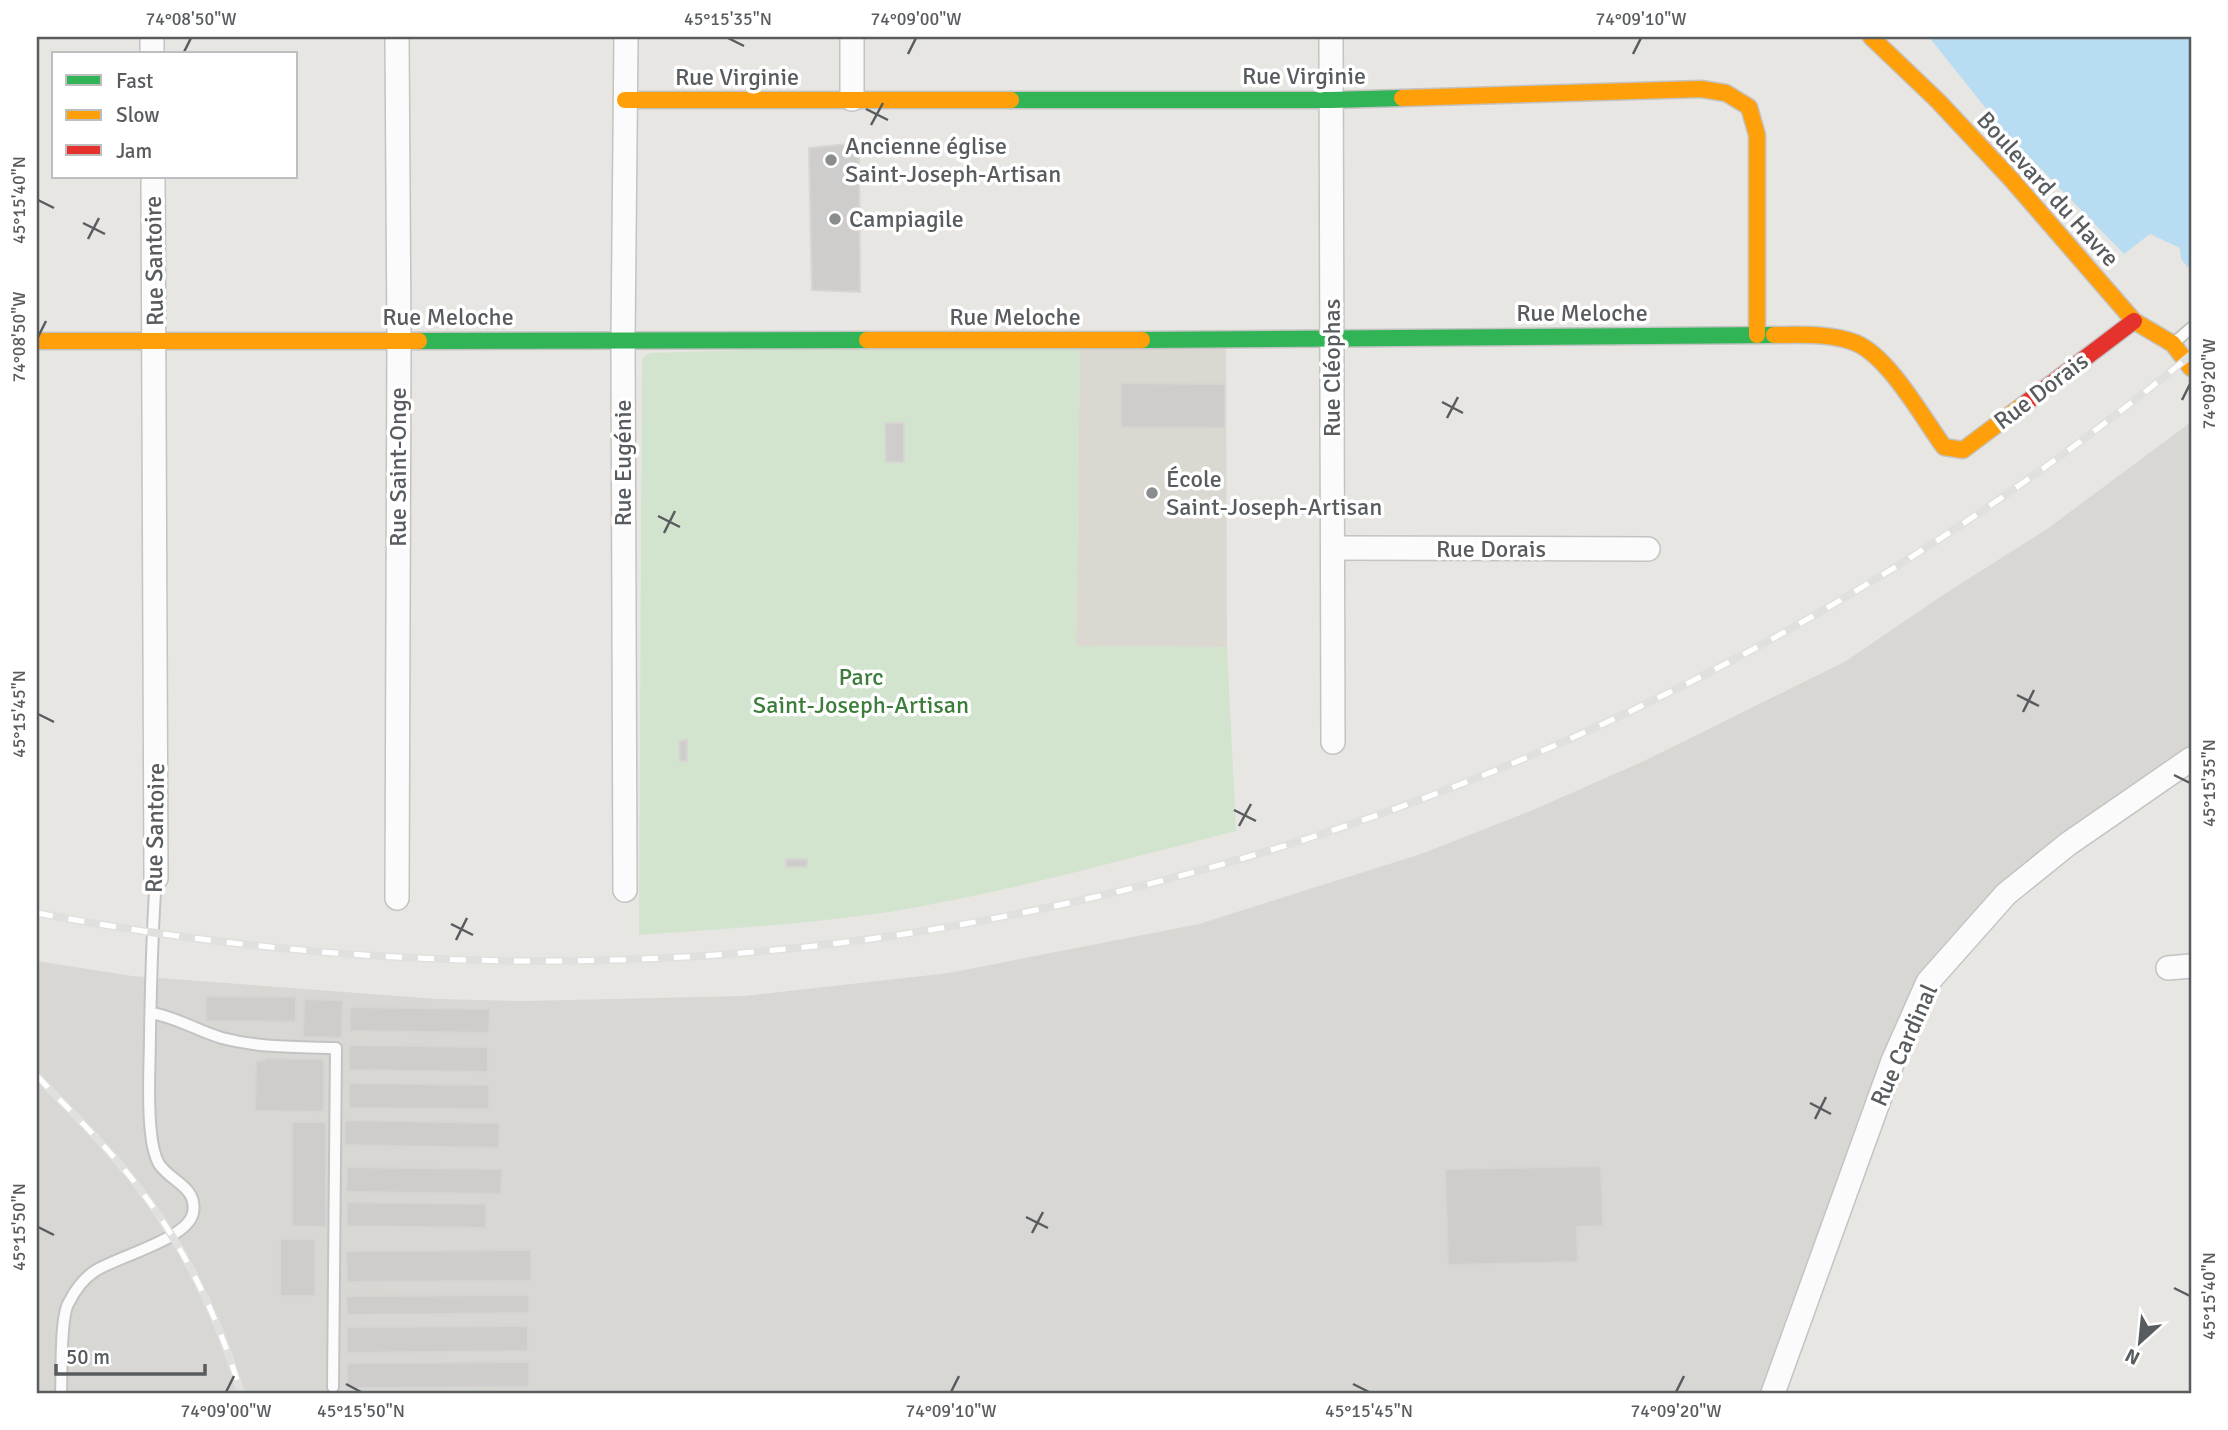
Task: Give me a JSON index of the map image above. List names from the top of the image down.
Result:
{
  "streets": {
    "street": [
      "Rue Virginie",
      "Boulevard du Havre",
      "Rue Santoire",
      "Rue Meloche",
      "Rue Cléophas",
      "Rue Dorais",
      "Rue Eugénie",
      "Rue Saint-Onge",
      "Rue Cardinal"
    ]
  },
  "crossings": [
    ["Rue Virginie", "Rue Meloche"],
    ["Rue Virginie", "Rue Cléophas"],
    ["Rue Virginie", "Rue Eugénie"],
    ["Boulevard du Havre", "Rue Dorais"],
    ["Rue Santoire", "Rue Meloche"],
    ["Rue Meloche", "Rue Cléophas"],
    ["Rue Meloche", "Rue Dorais"],
    ["Rue Meloche", "Rue Eugénie"],
    ["Rue Meloche", "Rue Saint-Onge"],
    ["Rue Cléophas", "Rue Dorais"]
  ],
  "parks": ["Parc Saint-Joseph-Artisan"],
  "places": ["Ancienne église Saint-Joseph-Artisan", "Campiagile", "École Saint-Joseph-Artisan"],
  "legend": ["Fast", "Slow", "Jam"],
  "scale_bar": "50 m",
  "north": "bottom left",
  "coordinates": [
    "74°08'50\"W",
    "45°15'35\"N",
    "74°09'00\"W",
    "74°09'10\"W",
    "45°15'40\"N",
    "74°09'20\"W",
    "45°15'45\"N",
    "45°15'50\"N"
  ]
}
